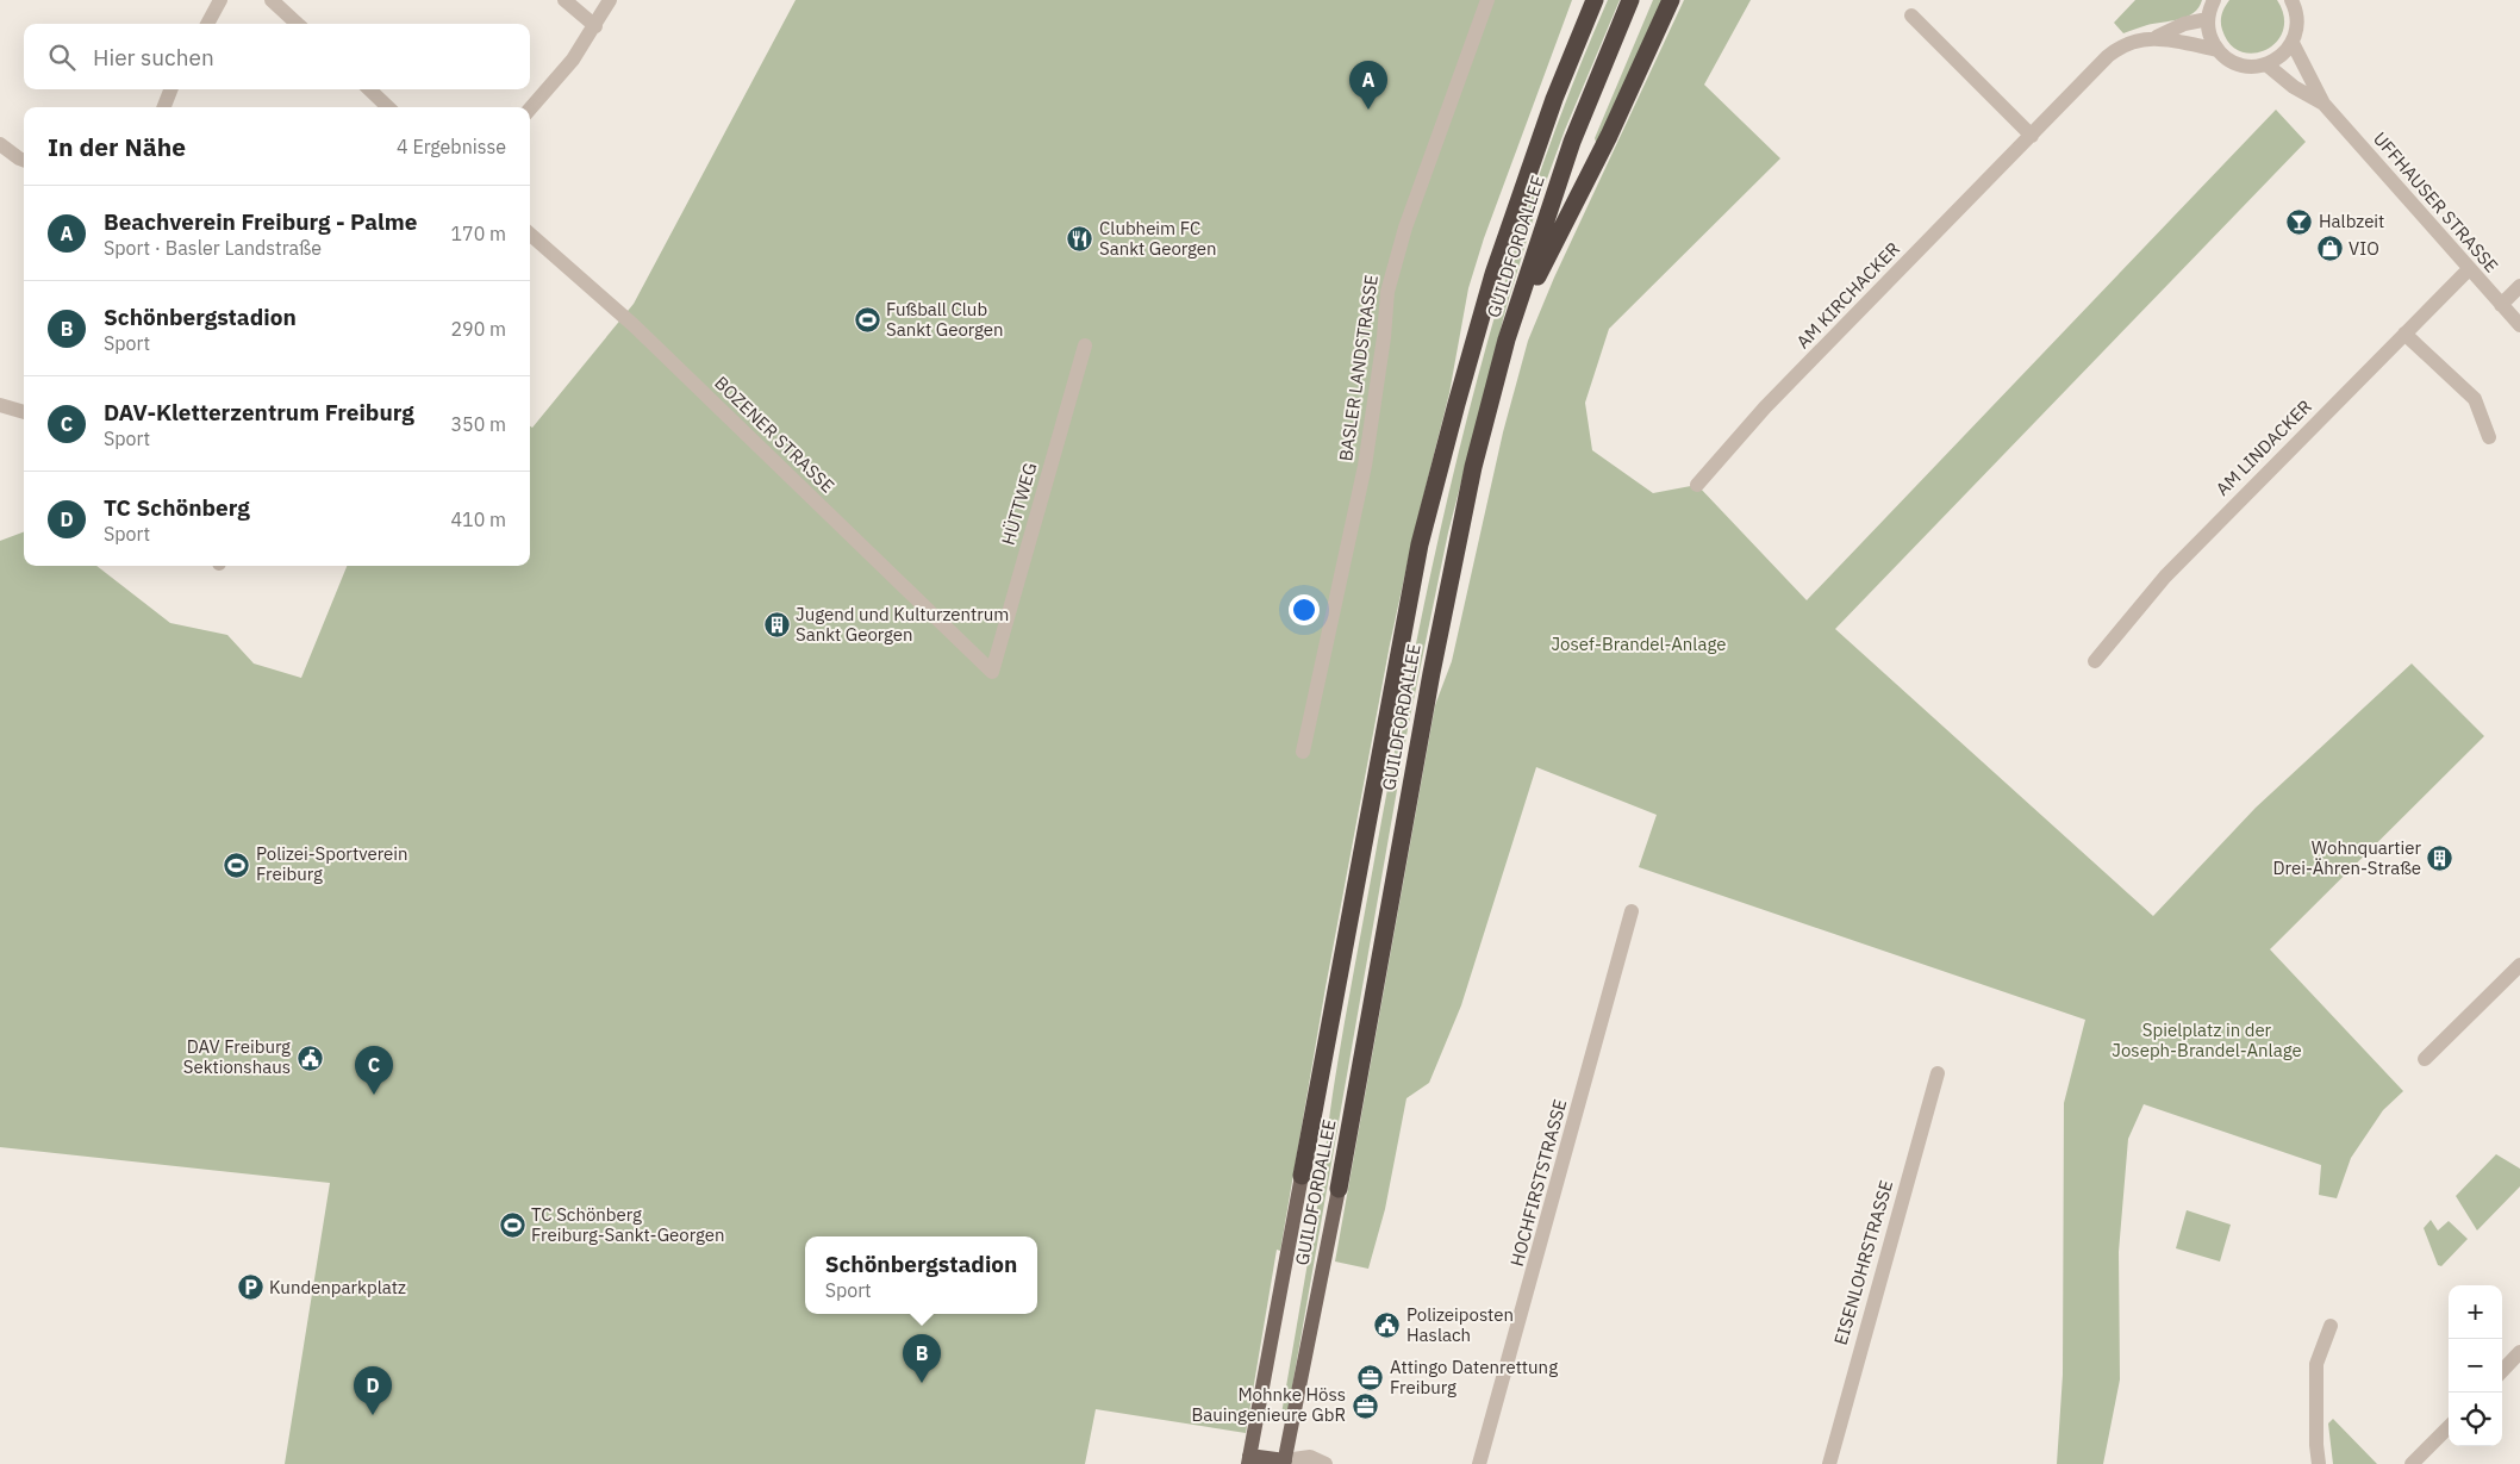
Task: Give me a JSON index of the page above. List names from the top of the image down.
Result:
{
  "streets": {
    "highway": ["GUILDFORDALLEE"],
    "street": [
      "UFFHAUSER STRASSE",
      "AM KIRCHACKER",
      "BASLER LANDSTRASSE",
      "BOZENER STRASSE",
      "AM LINDACKER",
      "HÜTTWEG",
      "HOCHFIRSTSTRASSE",
      "EISENLOHRSTRASSE"
    ]
  },
  "crossings": [
    ["UFFHAUSER STRASSE", "AM LINDACKER"],
    ["BOZENER STRASSE", "HÜTTWEG"]
  ],
  "parks": ["Josef-Brandel-Anlage", "Spielplatz in der Joseph-Brandel-Anlage"],
  "places": {
    "bar": ["Halbzeit"],
    "restaurant": ["Clubheim FC Sankt Georgen"],
    "shop": ["VIO"],
    "sports": ["Fußball Club Sankt Georgen", "Polizei-Sportverein Freiburg", "TC Schönberg Freiburg-Sankt-Georgen"],
    "building": ["Jugend und Kulturzentrum Sankt Georgen", "Wohnquartier Drei-Ähren-Straße"],
    "public building": ["DAV Freiburg Sektionshaus", "Polizeiposten Haslach"],
    "parking": ["Kundenparkplatz"],
    "office": ["Attingo Datenrettung Freiburg", "Mohnke Höss Bauingenieure GbR"]
  },
  "page": {
    "search": "Hier suchen",
    "pins": [
      "A",
      "C",
      "B",
      "D"
    ],
    "heading": ["In der Nähe", "4 Ergebnisse"],
    "list": [
      {
        "mark": "A",
        "name": "Beachverein Freiburg - Palme",
        "note": "Sport · Basler Landstraße",
        "value": "170 m"
      },
      {
        "mark": "B",
        "name": "Schönbergstadion",
        "note": "Sport",
        "value": "290 m"
      },
      {
        "mark": "C",
        "name": "DAV-Kletterzentrum Freiburg",
        "note": "Sport",
        "value": "350 m"
      },
      {
        "mark": "D",
        "name": "TC Schönberg",
        "note": "Sport",
        "value": "410 m"
      }
    ],
    "popup": ["Schönbergstadion", "Sport"],
    "map_buttons": ["+", "−"]
  }
}
